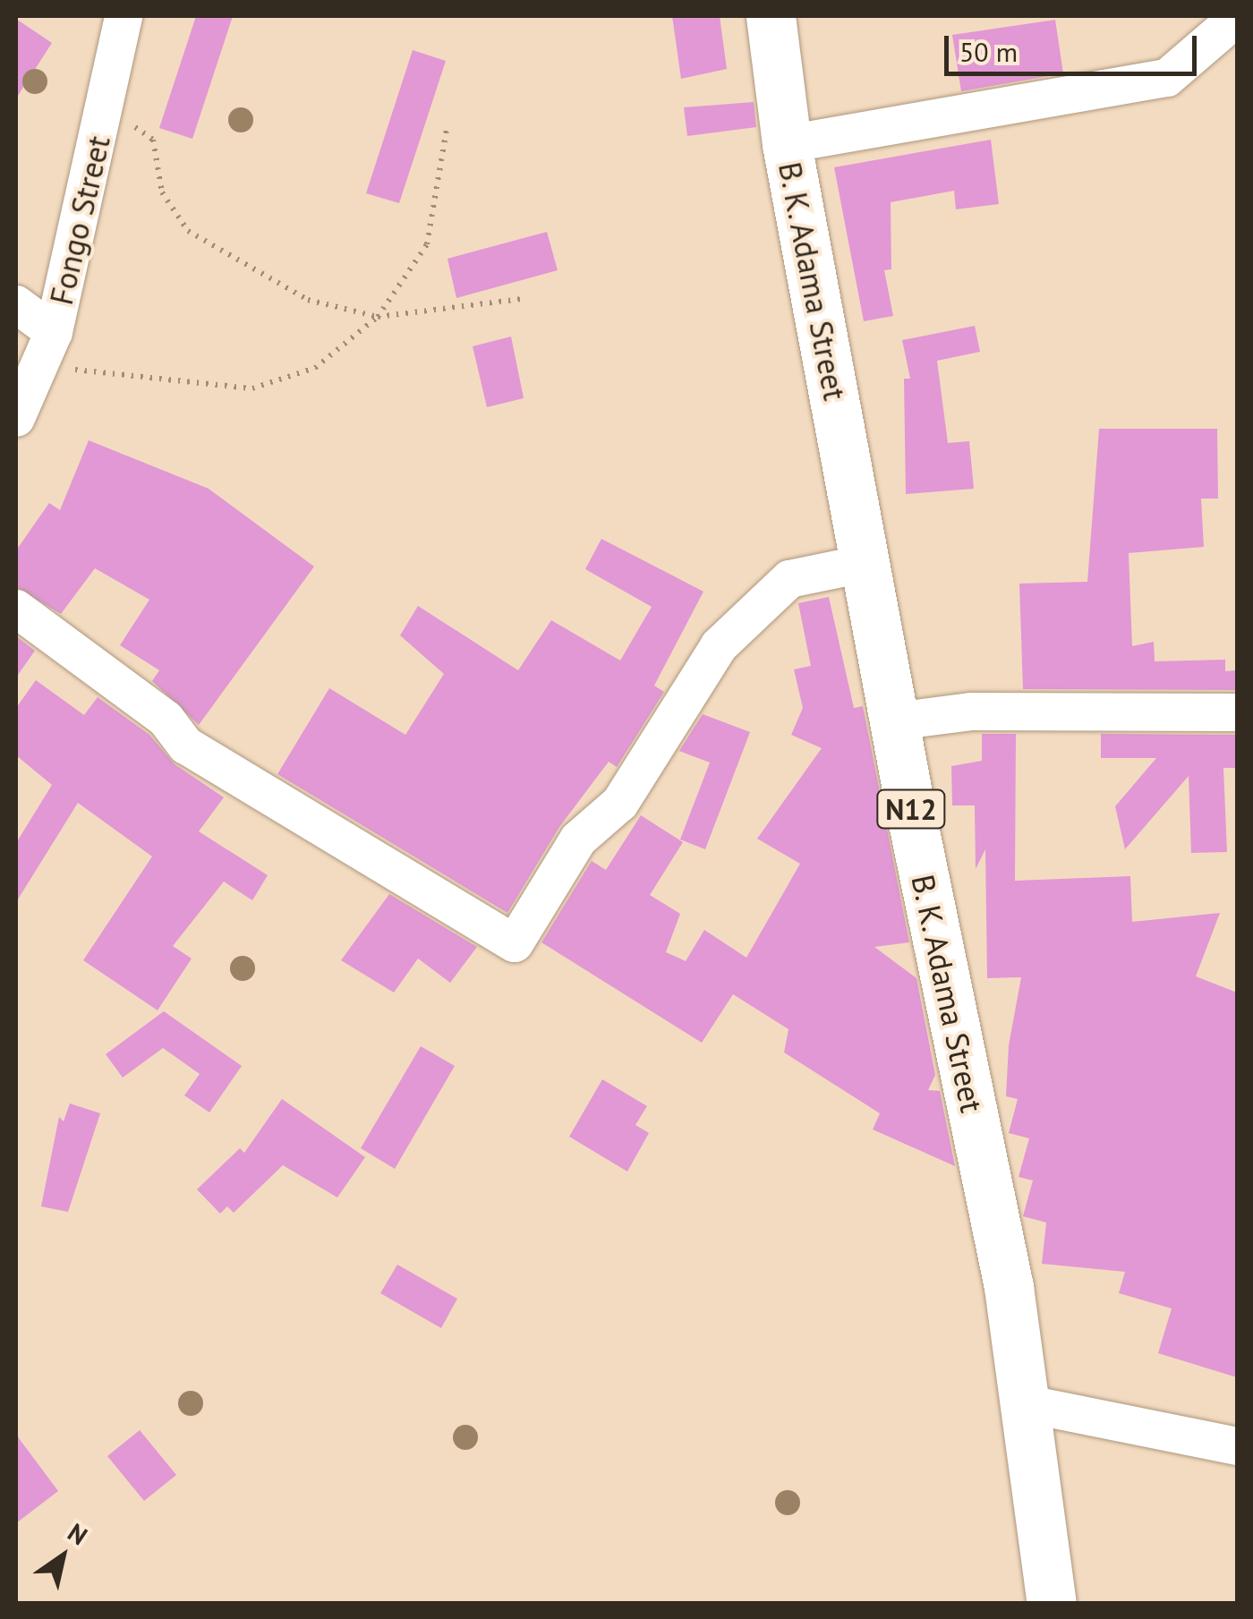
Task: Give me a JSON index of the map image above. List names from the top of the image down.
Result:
{
  "streets": {
    "highway": ["B. K. Adama Street", "N12"],
    "street": ["Fongo Street"]
  },
  "scale_bar": "50 m",
  "north": "top right"
}
